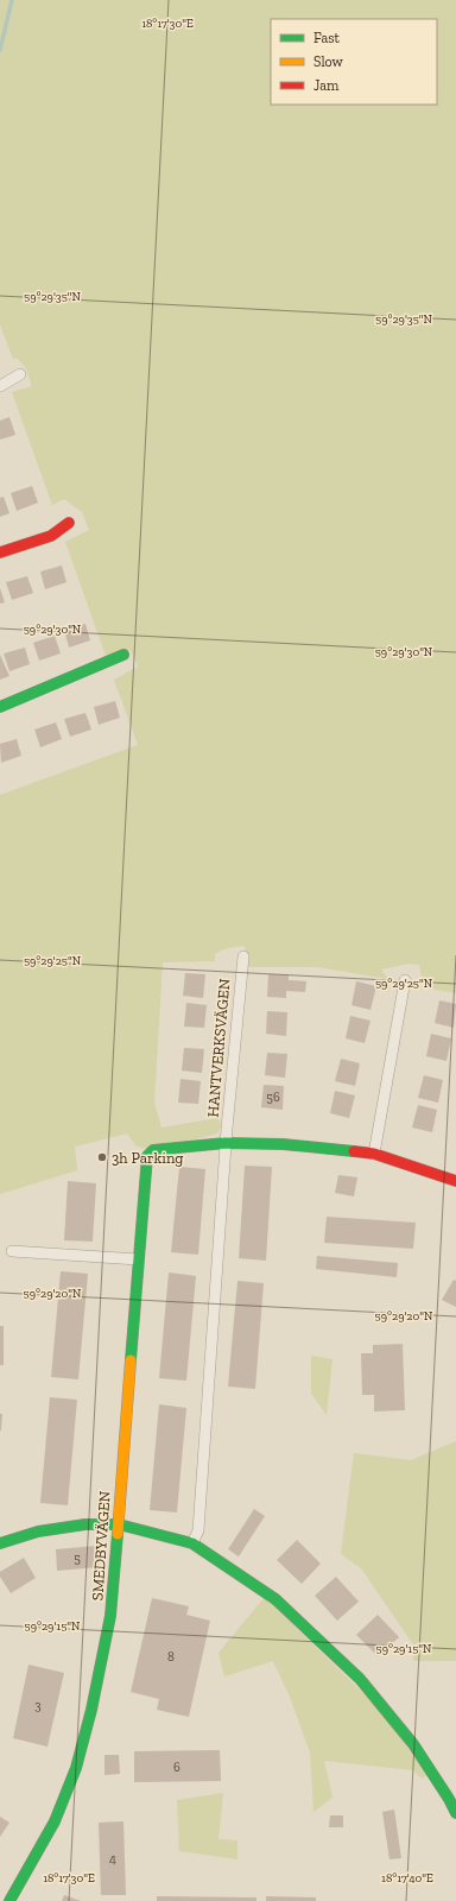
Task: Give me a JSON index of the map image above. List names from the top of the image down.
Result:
{
  "streets": {
    "street": ["HANTVERKSVÄGEN", "SMEDBYVÄGEN"]
  },
  "crossings": [
    ["HANTVERKSVÄGEN", "SMEDBYVÄGEN"]
  ],
  "places": ["3h Parking"],
  "house_numbers": [
    "56",
    "5",
    "8",
    "3",
    "6",
    "4"
  ],
  "legend": ["Fast", "Slow", "Jam"],
  "coordinates": [
    "18°17'30\"E",
    "59°29'35\"N",
    "59°29'30\"N",
    "59°29'25\"N",
    "59°29'20\"N",
    "59°29'15\"N",
    "18°17'40\"E"
  ]
}
